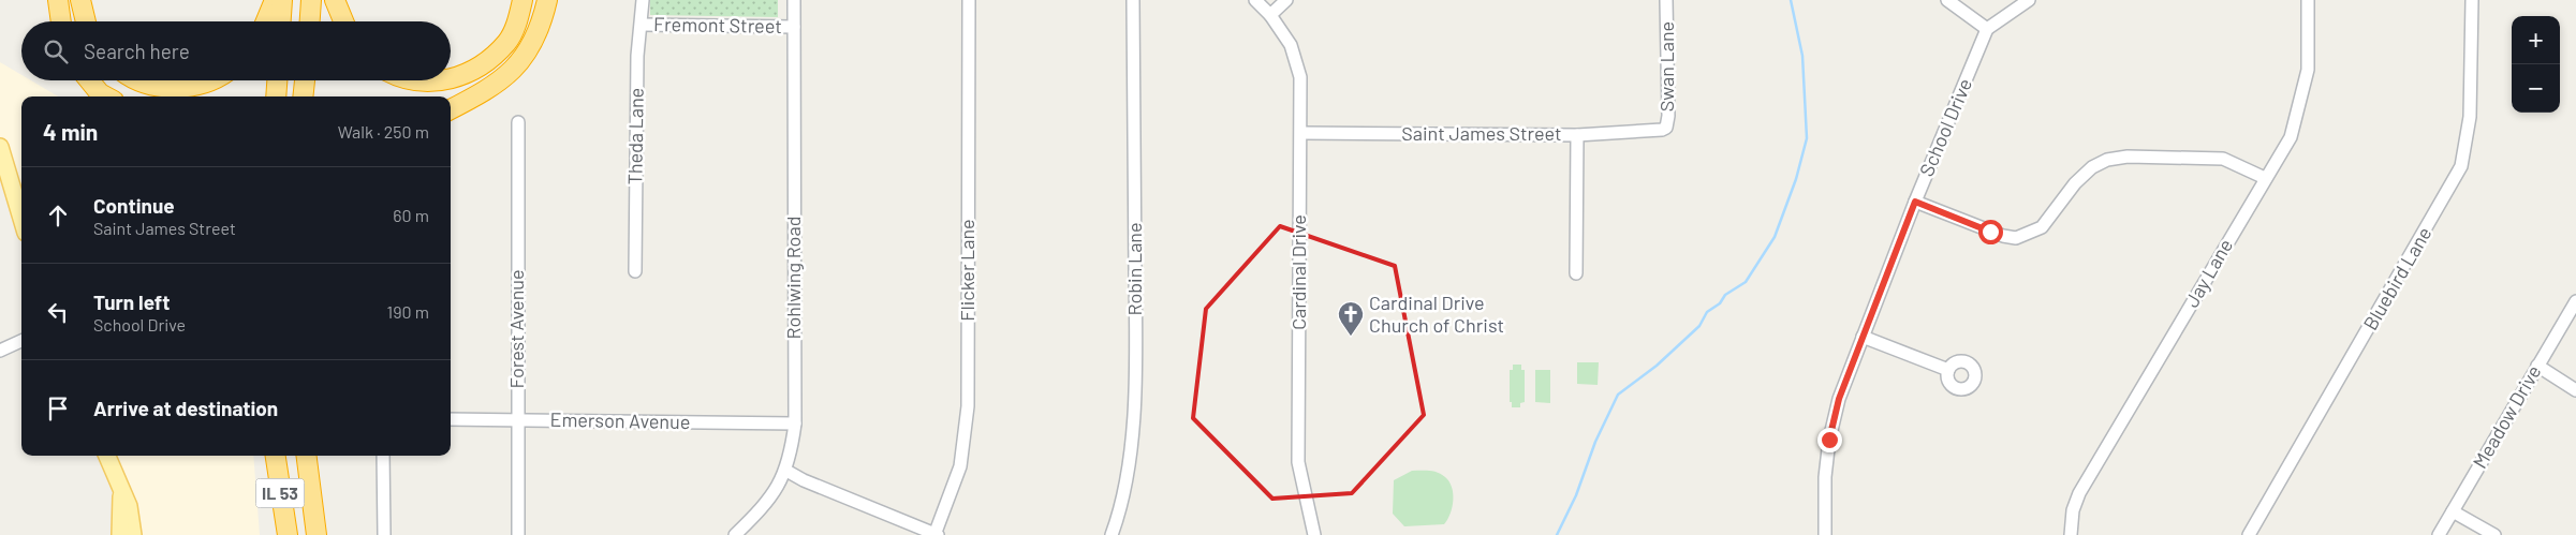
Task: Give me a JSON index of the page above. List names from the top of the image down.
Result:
{
  "streets": {
    "highway": ["IL 53"],
    "street": [
      "Fremont Street",
      "Swan Lane",
      "School Drive",
      "Saint James Street",
      "Theda Lane",
      "Robin Lane",
      "Flicker Lane",
      "Cardinal Drive",
      "Jay Lane",
      "Rohlwing Road",
      "Bluebird Lane",
      "Forest Avenue",
      "Meadow Drive",
      "Emerson Avenue"
    ]
  },
  "crossings": [
    ["Fremont Street", "Theda Lane"],
    ["Fremont Street", "Rohlwing Road"],
    ["Swan Lane", "Saint James Street"],
    ["Saint James Street", "Cardinal Drive"],
    ["Rohlwing Road", "Emerson Avenue"],
    ["Forest Avenue", "Emerson Avenue"]
  ],
  "places": {
    "church": ["Cardinal Drive Church of Christ"]
  },
  "page": {
    "map_buttons": ["+", "−"],
    "search": "Search here",
    "heading": ["4 min", "Walk · 250 m"],
    "list": [
      ["Continue", "Saint James Street", "60 m"],
      ["Turn left", "School Drive", "190 m"],
      "Arrive at destination"
    ]
  }
}
